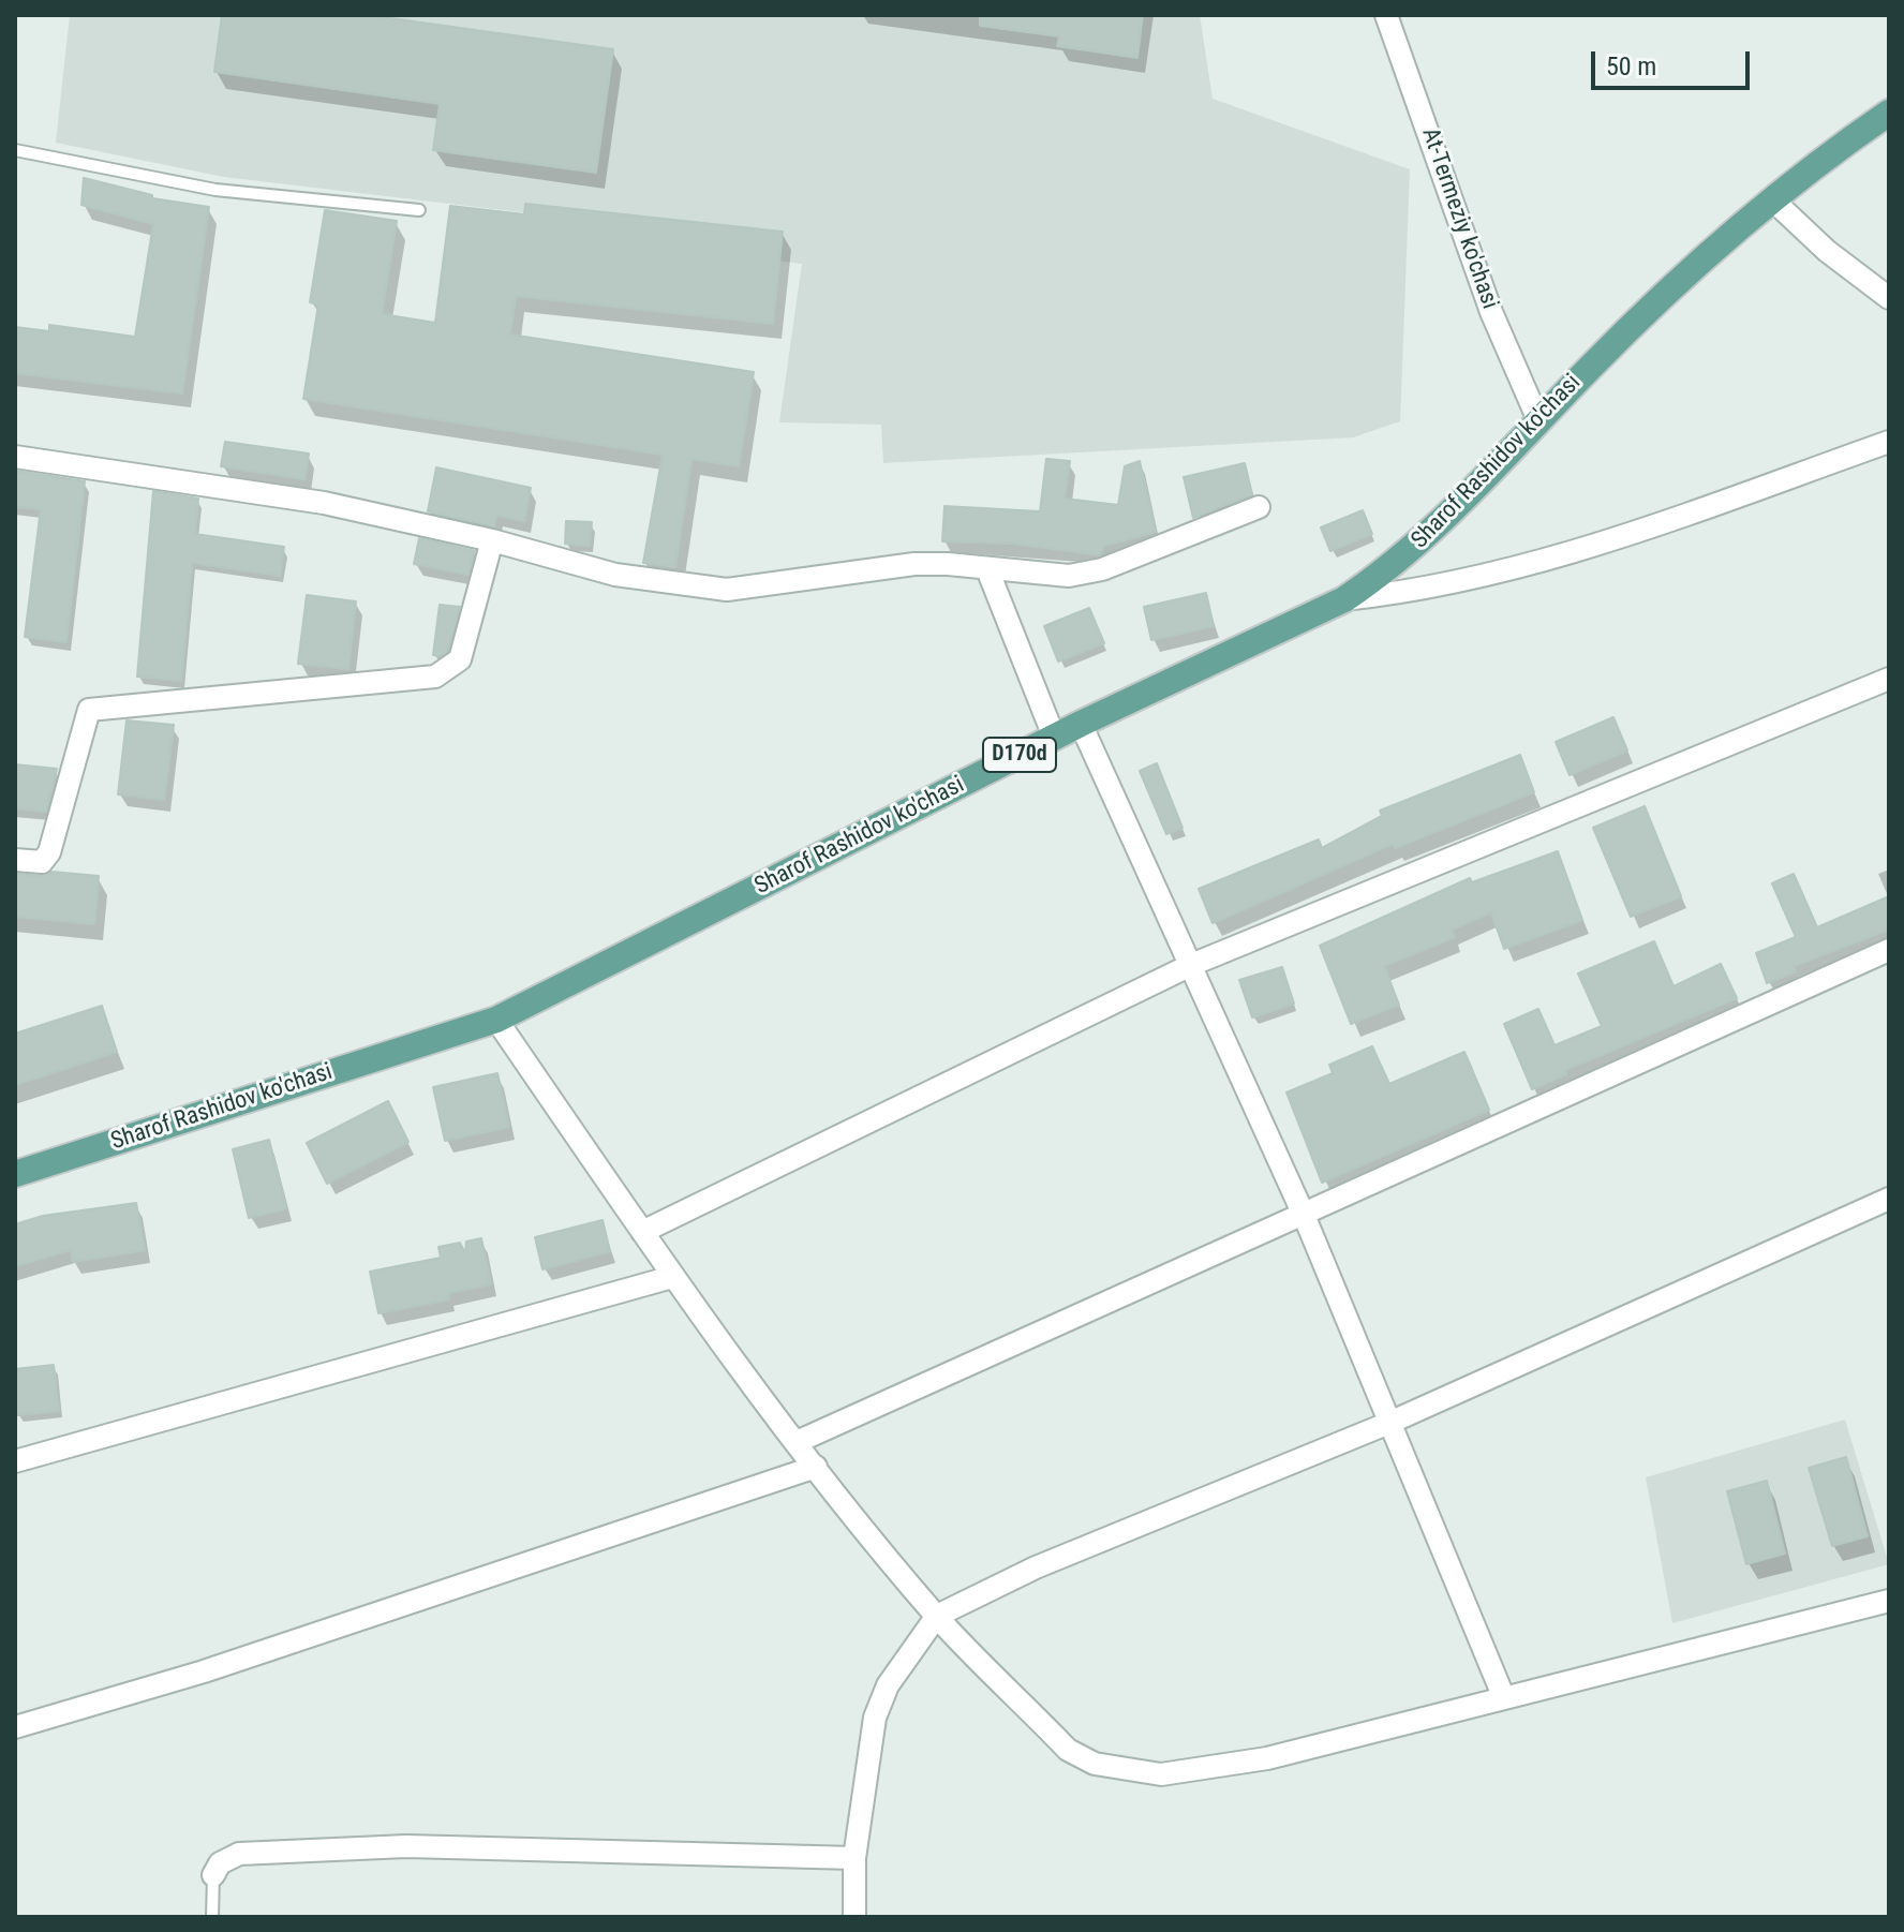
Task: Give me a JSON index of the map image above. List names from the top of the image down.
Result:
{
  "streets": {
    "main road": ["Sharof Rashidov ko'chasi", "D170d"],
    "street": ["At-Termeziy ko'chasi"]
  },
  "crossings": [
    ["At-Termeziy ko'chasi", "Sharof Rashidov ko'chasi"]
  ],
  "scale_bar": "50 m"
}
